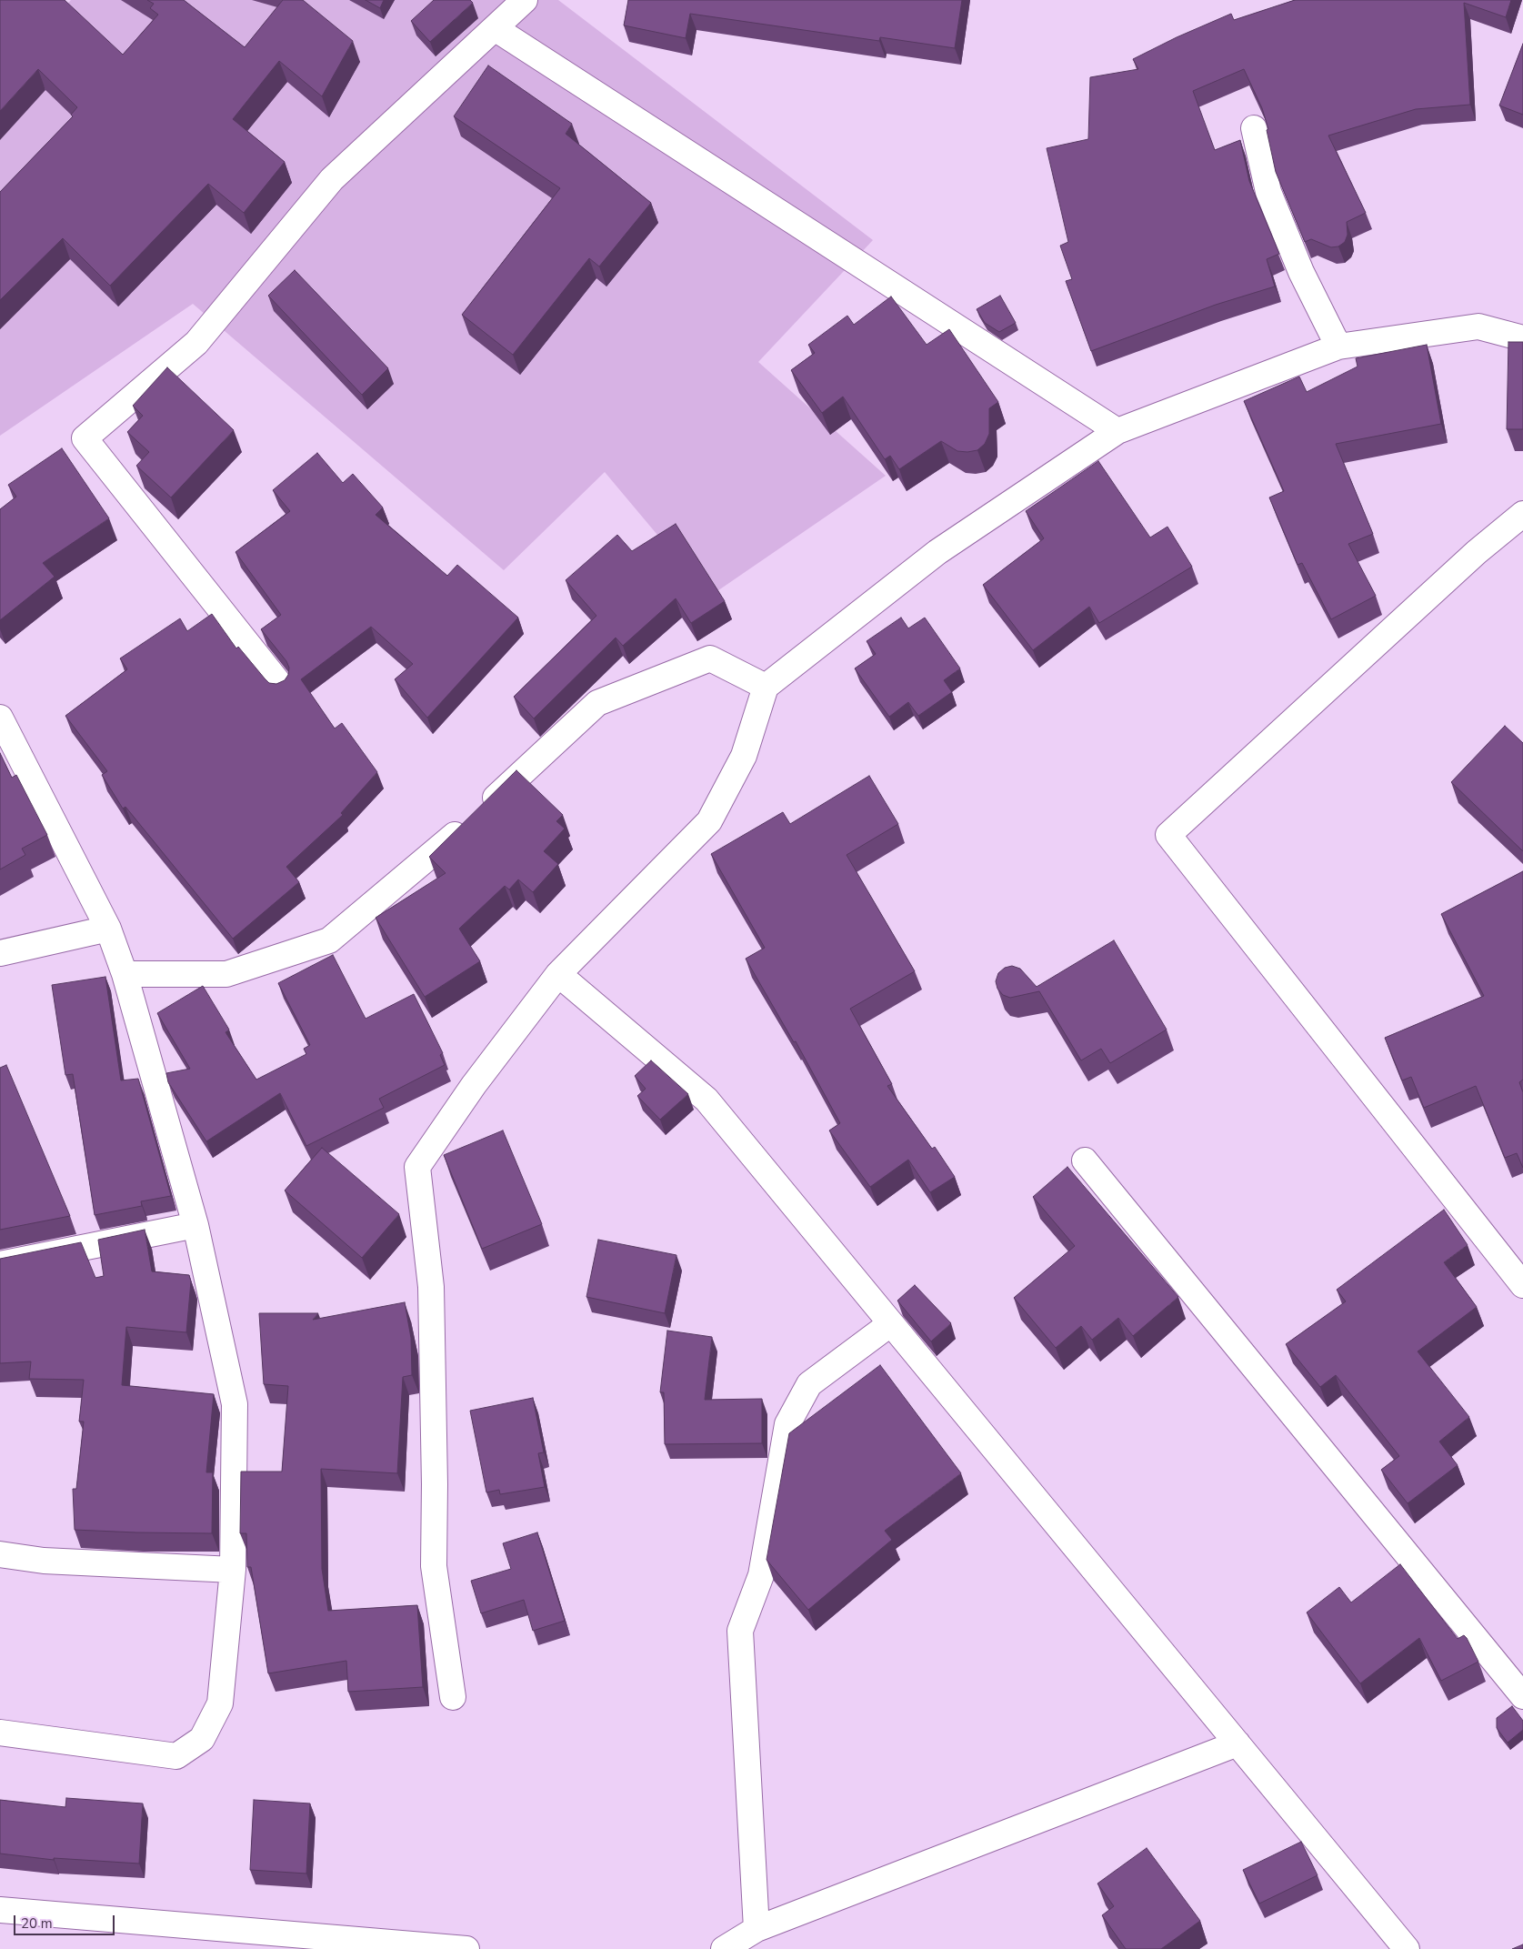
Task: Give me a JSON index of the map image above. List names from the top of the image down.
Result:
{
  "scale_bar": "20 m"
}
